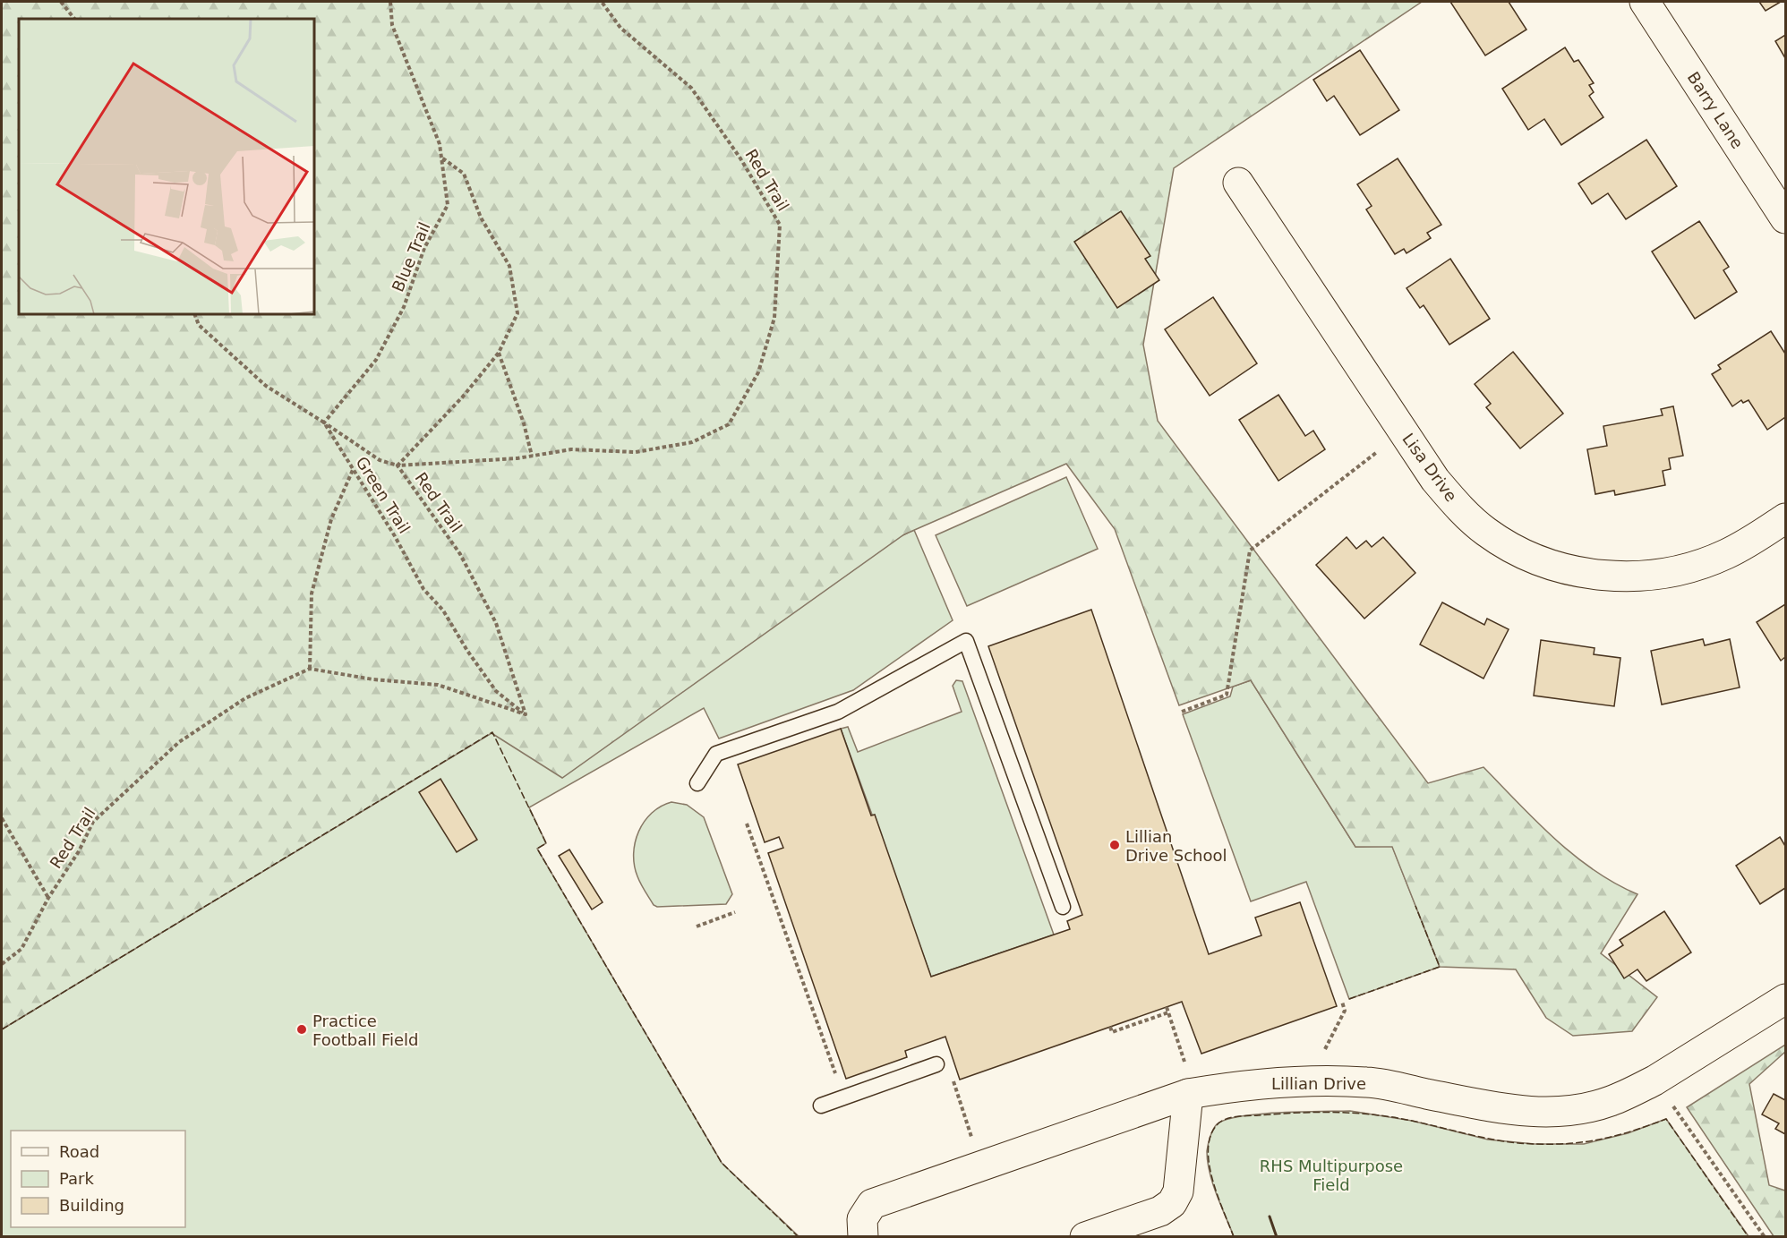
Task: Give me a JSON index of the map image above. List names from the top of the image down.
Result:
{
  "streets": {
    "street": ["Barry Lane", "Lisa Drive", "Lillian Drive"],
    "path": ["Red Trail", "Blue Trail", "Green Trail"]
  },
  "crossings": [
    ["Red Trail", "Green Trail"],
    ["Blue Trail", "Green Trail"]
  ],
  "parks": ["RHS Multipurpose Field"],
  "places": ["Lillian Drive School", "Practice Football Field"],
  "legend": ["Road", "Park", "Building"]
}
